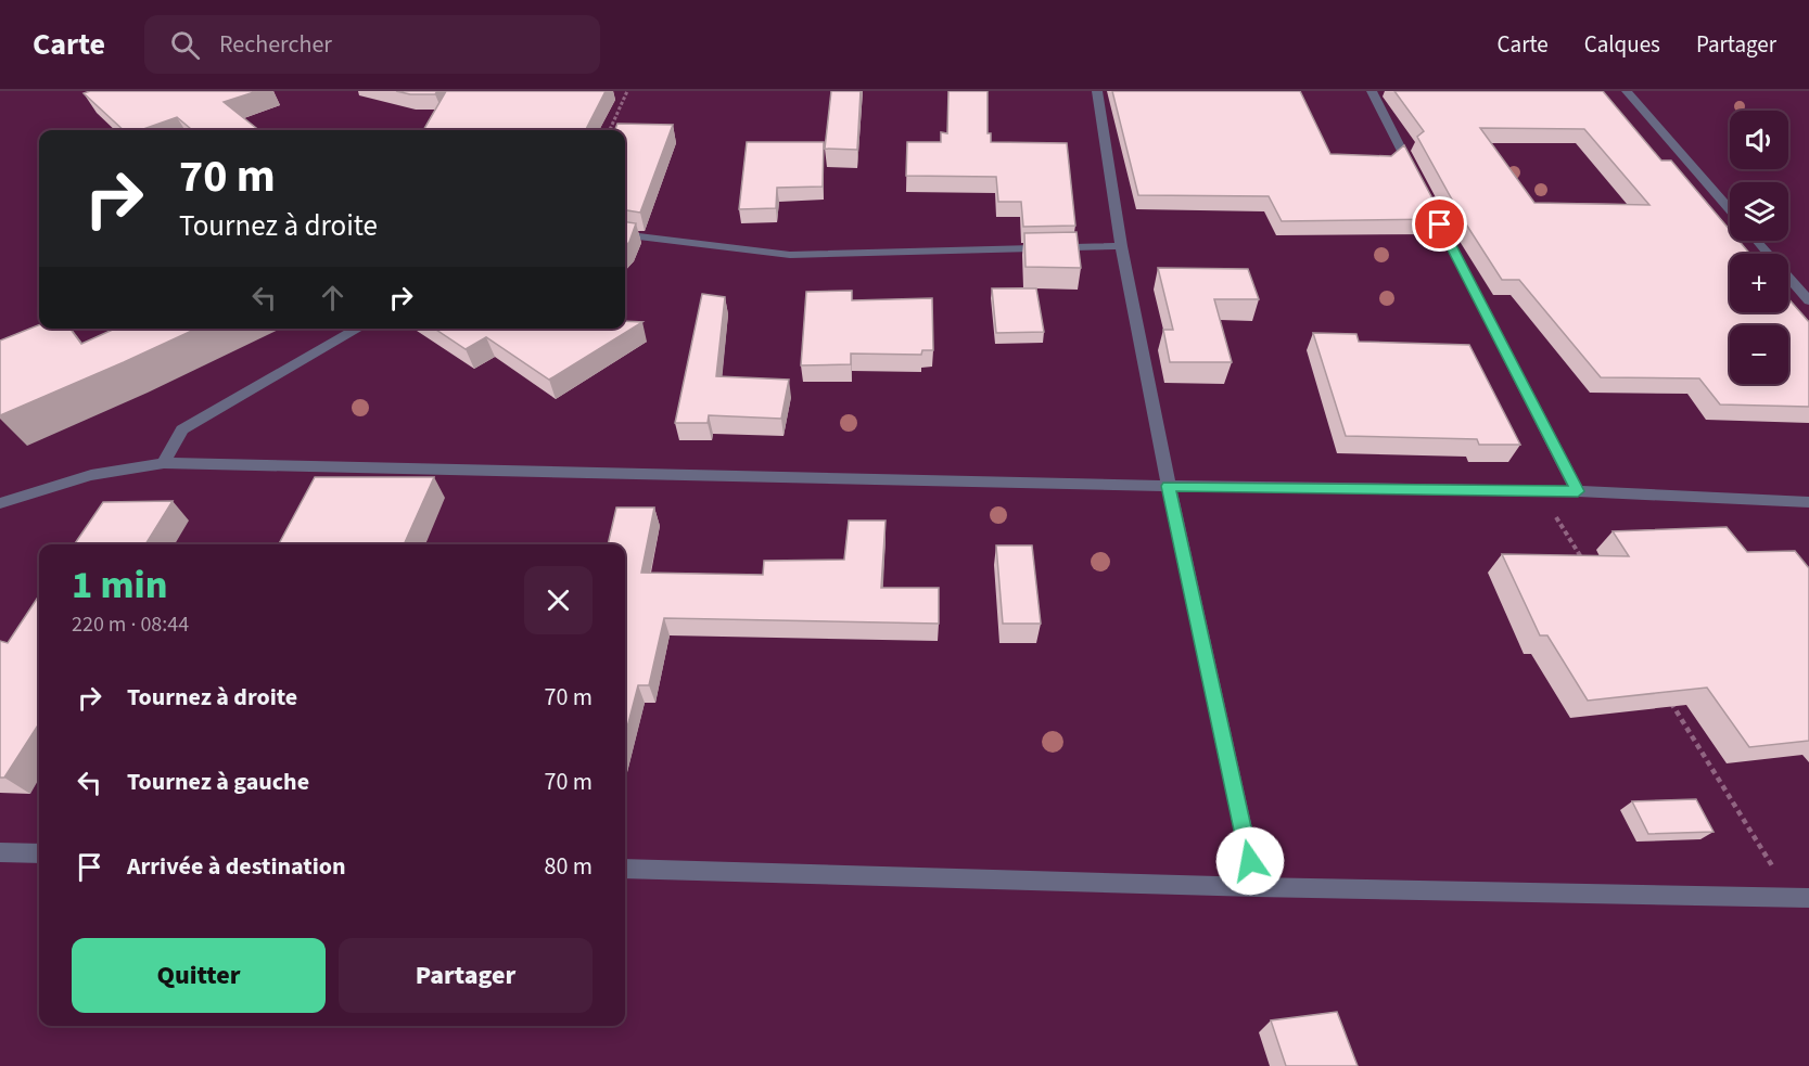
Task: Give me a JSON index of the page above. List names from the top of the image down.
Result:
{
  "page": {
    "header": "Carte",
    "search": "Rechercher",
    "nav": ["Carte", "Calques", "Partager"],
    "map_buttons": ["+", "−"],
    "turn": ["70 m", "Tournez à droite"],
    "heading": ["1 min", "220 m · 08:44"],
    "list": [
      {
        "name": "Tournez à droite",
        "value": "70 m"
      },
      {
        "name": "Tournez à gauche",
        "value": "70 m"
      },
      {
        "name": "Arrivée à destination",
        "value": "80 m"
      }
    ],
    "buttons": ["Quitter", "Partager"]
  }
}
